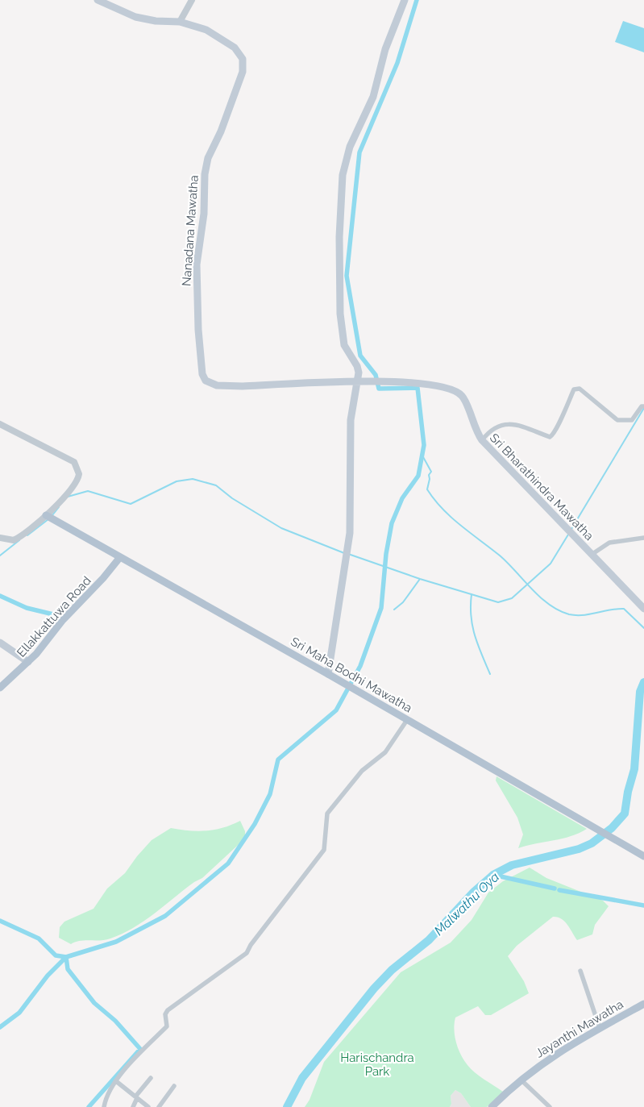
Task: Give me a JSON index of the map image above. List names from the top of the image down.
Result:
{
  "streets": {
    "main road": [
      "Nanadana Mawatha",
      "Sri Bharathindra Mawatha",
      "Ellakkattuwa Road",
      "Sri Maha Bodhi Mawatha",
      "Jayanthi Mawatha"
    ]
  },
  "crossings": [
    ["Nanadana Mawatha", "Sri Bharathindra Mawatha"],
    ["Ellakkattuwa Road", "Sri Maha Bodhi Mawatha"]
  ],
  "water": ["Malwathu Oya"],
  "parks": ["Harischandra Park"]
}
